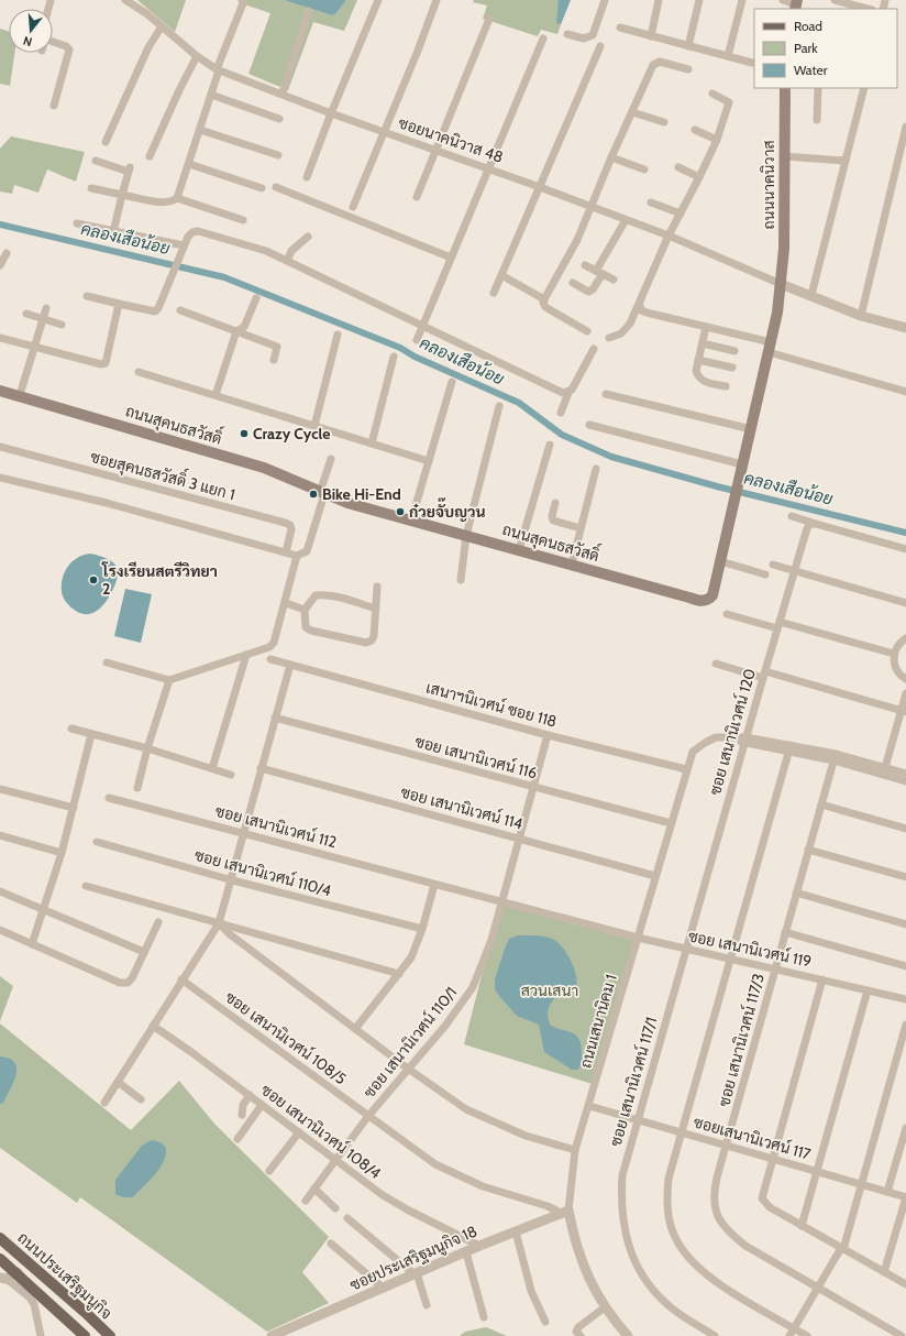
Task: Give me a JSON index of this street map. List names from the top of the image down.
{
  "streets": {
    "main road": ["ถนนนาคนิวาส", "ถนนสุคนธสวัสดิ์", "ถนนประเสริฐมนูกิจ"],
    "street": [
      "ซอยนาคนิวาส 48",
      "ซอยสุคนธสวัสดิ์ 3 แยก 1",
      "เสนาฯนิเวศน์ ซอย 118",
      "ซอย เสนานิเวศน์ 120",
      "ซอย เสนานิเวศน์ 116",
      "ซอย เสนานิเวศน์ 114",
      "ซอย เสนานิเวศน์ 112",
      "ซอย เสนานิเวศน์ 110/4",
      "ซอย เสนานิเวศน์ 119",
      "ถนนเสนานิคม 1",
      "ซอย เสนานิเวศน์ 108/5",
      "ซอย เสนานิเวศน์ 117/3",
      "ซอย เสนานิเวศน์ 110/1",
      "ซอย เสนานิเวศน์ 117/1",
      "ซอย เสนานิเวศน์ 108/4",
      "ซอยเสนานิเวศน์ 117",
      "ซอยประเสริฐมนูกิจ 18"
    ]
  },
  "crossings": [
    ["ซอยนาคนิวาส 48", "ถนนนาคนิวาส"],
    ["ซอยนาคนิวาส 48", "ถนนสุคนธสวัสดิ์"],
    ["ถนนนาคนิวาส", "ถนนสุคนธสวัสดิ์"],
    ["เสนาฯนิเวศน์ ซอย 118", "ถนนเสนานิคม 1"],
    ["เสนาฯนิเวศน์ ซอย 118", "ซอย เสนานิเวศน์ 110/1"],
    ["ซอย เสนานิเวศน์ 120", "ซอย เสนานิเวศน์ 119"],
    ["ซอย เสนานิเวศน์ 120", "ถนนเสนานิคม 1"],
    ["ซอย เสนานิเวศน์ 120", "ซอย เสนานิเวศน์ 117/1"],
    ["ซอย เสนานิเวศน์ 116", "ถนนเสนานิคม 1"],
    ["ซอย เสนานิเวศน์ 116", "ซอย เสนานิเวศน์ 110/1"],
    ["ซอย เสนานิเวศน์ 114", "ถนนเสนานิคม 1"],
    ["ซอย เสนานิเวศน์ 114", "ซอย เสนานิเวศน์ 110/1"],
    ["ซอย เสนานิเวศน์ 112", "ซอย เสนานิเวศน์ 119"],
    ["ซอย เสนานิเวศน์ 112", "ซอย เสนานิเวศน์ 110/1"],
    ["ซอย เสนานิเวศน์ 119", "ถนนเสนานิคม 1"],
    ["ซอย เสนานิเวศน์ 119", "ซอย เสนานิเวศน์ 117/3"],
    ["ซอย เสนานิเวศน์ 119", "ซอย เสนานิเวศน์ 117/1"],
    ["ถนนเสนานิคม 1", "ซอย เสนานิเวศน์ 108/5"],
    ["ถนนเสนานิคม 1", "ซอย เสนานิเวศน์ 117/3"],
    ["ถนนเสนานิคม 1", "ซอยเสนานิเวศน์ 117"],
    ["ถนนเสนานิคม 1", "ซอยประเสริฐมนูกิจ 18"],
    ["ซอย เสนานิเวศน์ 108/5", "ซอย เสนานิเวศน์ 110/1"],
    ["ซอย เสนานิเวศน์ 108/5", "ซอยประเสริฐมนูกิจ 18"],
    ["ซอย เสนานิเวศน์ 117/3", "ซอยเสนานิเวศน์ 117"],
    ["ซอย เสนานิเวศน์ 110/1", "ซอย เสนานิเวศน์ 108/4"],
    ["ซอย เสนานิเวศน์ 117/1", "ซอยเสนานิเวศน์ 117"],
    ["ซอย เสนานิเวศน์ 108/4", "ซอยประเสริฐมนูกิจ 18"]
  ],
  "water": ["คลองเสือน้อย"],
  "parks": ["สวนเสนา"],
  "places": [
    "Crazy Cycle",
    "Bike Hi-End",
    "ก๋วยจั๊บญวน",
    "โรงเรียนสตรีวิทยา 2"
  ],
  "legend": ["Road", "Park", "Water"],
  "north": "bottom"
}
